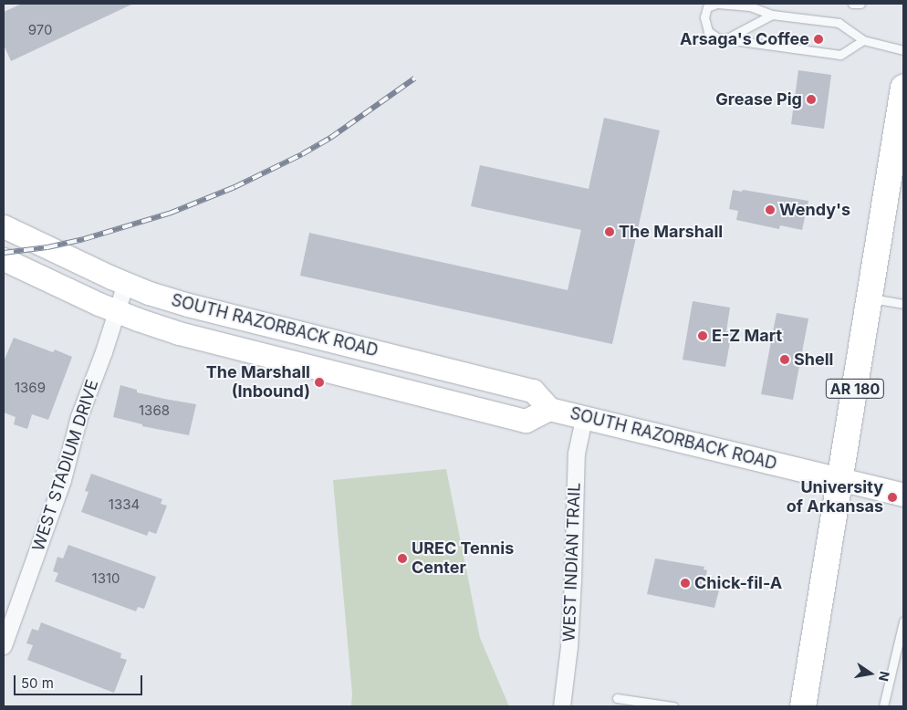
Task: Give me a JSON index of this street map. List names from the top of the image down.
{
  "streets": {
    "main road": ["SOUTH RAZORBACK ROAD", "AR 180"],
    "street": ["WEST STADIUM DRIVE", "WEST INDIAN TRAIL"]
  },
  "crossings": [
    ["SOUTH RAZORBACK ROAD", "AR 180"],
    ["SOUTH RAZORBACK ROAD", "WEST STADIUM DRIVE"],
    ["SOUTH RAZORBACK ROAD", "WEST INDIAN TRAIL"]
  ],
  "places": [
    "Arsaga's Coffee",
    "Grease Pig",
    "Wendy's",
    "The Marshall",
    "E-Z Mart",
    "Shell",
    "The Marshall (Inbound)",
    "University of Arkansas",
    "UREC Tennis Center",
    "Chick-fil-A"
  ],
  "house_numbers": [
    "970",
    "1369",
    "1368",
    "1334",
    "1310"
  ],
  "scale_bar": "50 m",
  "north": "right"
}
